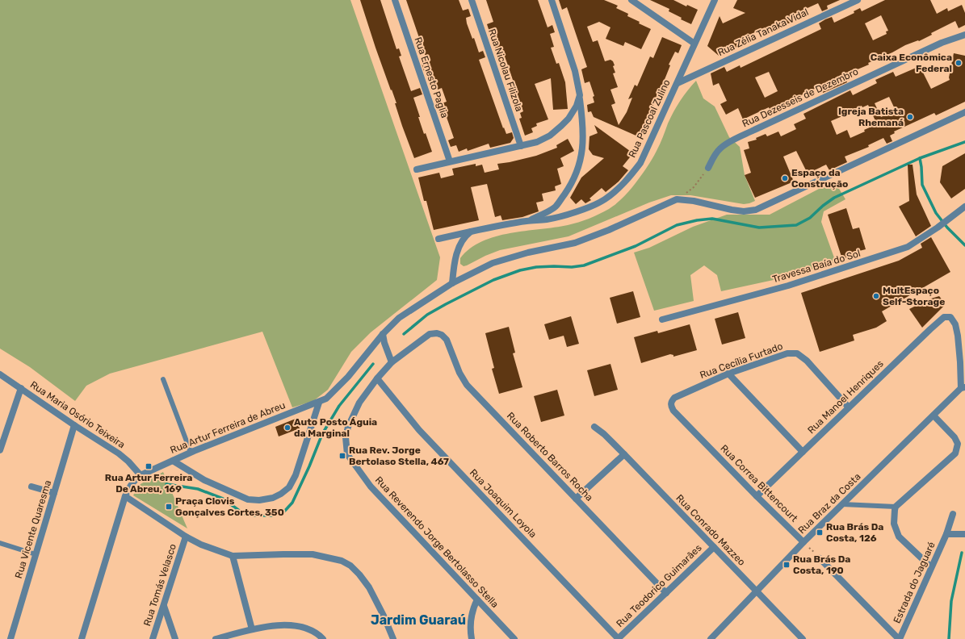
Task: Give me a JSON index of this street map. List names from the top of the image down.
{
  "streets": {
    "street": [
      "Rua Zélia Tanaka Vidal",
      "Rua Nicolau Filizola",
      "Rua Ernesto Paglia",
      "Rua Dezesseis de Dezembro",
      "Rua Pascoal Zulino",
      "Travessa Baía do Sol",
      "Rua Cecília Furtado",
      "Rua Manoel Henriques",
      "Rua Maria Osório Teixeira",
      "Rua Artur Ferreira de Abreu",
      "Rua Roberto Barros Rocha",
      "Rua Correa Bittencourt",
      "Rua Joaquim Loyola",
      "Rua Braz da Costa",
      "Rua Vicente Quaresma",
      "Rua Conrado Mazzeo",
      "Rua Reverendo Jorge Bertolasso Stella",
      "Estrada do Jaguaré",
      "Rua Tomás Velasco",
      "Rua Teodorico Guimarães"
    ]
  },
  "crossings": [
    ["Rua Zélia Tanaka Vidal", "Rua Pascoal Zulino"],
    ["Rua Cecília Furtado", "Rua Manoel Henriques"],
    ["Rua Cecília Furtado", "Rua Correa Bittencourt"],
    ["Rua Manoel Henriques", "Rua Correa Bittencourt"],
    ["Rua Manoel Henriques", "Rua Braz da Costa"],
    ["Rua Maria Osório Teixeira", "Rua Artur Ferreira de Abreu"],
    ["Rua Maria Osório Teixeira", "Rua Vicente Quaresma"],
    ["Rua Roberto Barros Rocha", "Rua Reverendo Jorge Bertolasso Stella"],
    ["Rua Roberto Barros Rocha", "Rua Teodorico Guimarães"],
    ["Rua Correa Bittencourt", "Rua Braz da Costa"],
    ["Rua Joaquim Loyola", "Rua Reverendo Jorge Bertolasso Stella"],
    ["Rua Joaquim Loyola", "Rua Teodorico Guimarães"],
    ["Rua Braz da Costa", "Rua Conrado Mazzeo"],
    ["Rua Conrado Mazzeo", "Rua Teodorico Guimarães"]
  ],
  "districts": ["Jardim Guaraú"],
  "places": {
    "other": [
      "Caixa Econômica Federal",
      "Igreja Batista Rhemaná",
      "Espaço da Construção",
      "MultEspaço Self-Storage",
      "Auto Posto Águia da Marginal"
    ],
    "transit": [
      "Rua Rev. Jorge Bertolaso Stella, 467",
      "Rua Artur Ferreira De Abreu, 169",
      "Praça Clovis Gonçalves Cortes, 350",
      "Rua Brás Da Costa, 126",
      "Rua Brás Da Costa, 190"
    ]
  }
}
